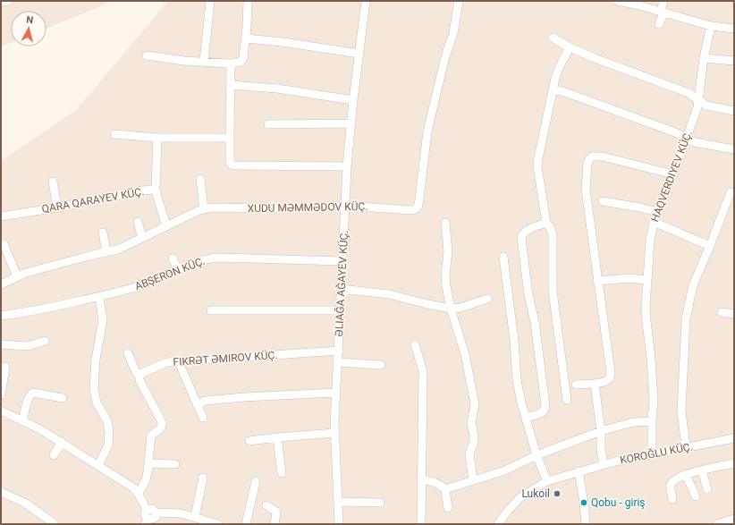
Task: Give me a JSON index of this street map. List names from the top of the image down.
{
  "streets": {
    "street": [
      "HAQVERDIYEV KÜÇ.",
      "QARA QARAYEV KÜÇ.",
      "XUDU MƏMMƏDOV KÜÇ.",
      "ABŞERON KÜÇ.",
      "ƏLIAĞA AĞAYEV KÜÇ.",
      "FIKRƏT ƏMIROV KÜÇ.",
      "KOROĞLU KÜÇ."
    ]
  },
  "crossings": [
    ["HAQVERDIYEV KÜÇ.", "KOROĞLU KÜÇ."],
    ["XUDU MƏMMƏDOV KÜÇ.", "ƏLIAĞA AĞAYEV KÜÇ."],
    ["ABŞERON KÜÇ.", "ƏLIAĞA AĞAYEV KÜÇ."],
    ["ƏLIAĞA AĞAYEV KÜÇ.", "FIKRƏT ƏMIROV KÜÇ."]
  ],
  "places": ["Lukoil", "Qobu - giriş"],
  "north": "top"
}
